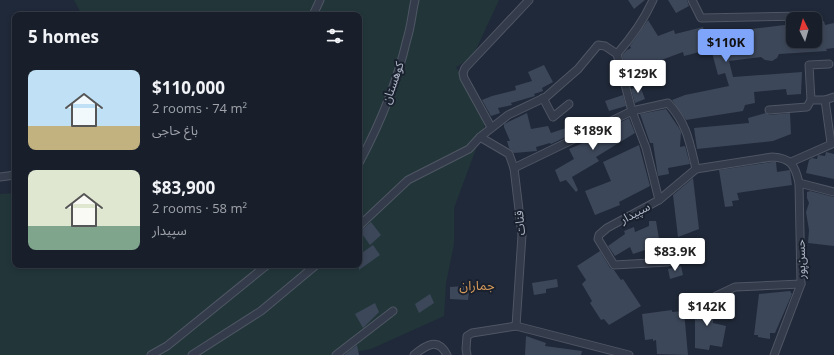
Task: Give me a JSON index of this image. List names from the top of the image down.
{
  "streets": {
    "street": [
      "کوهستان",
      "سپیدار",
      "قنات",
      "حسن‌پور"
    ]
  },
  "districts": ["جماران"],
  "north": "top",
  "page": {
    "heading": "5 homes",
    "price": [
      "$110K",
      "$129K",
      "$189K",
      "$83.9K",
      "$142K"
    ],
    "list": [
      {
        "name": "$110,000",
        "note": "2 rooms · 74 m² · باغ حاجی"
      },
      {
        "name": "$83,900",
        "note": "2 rooms · 58 m² · سپیدار"
      }
    ]
  }
}
